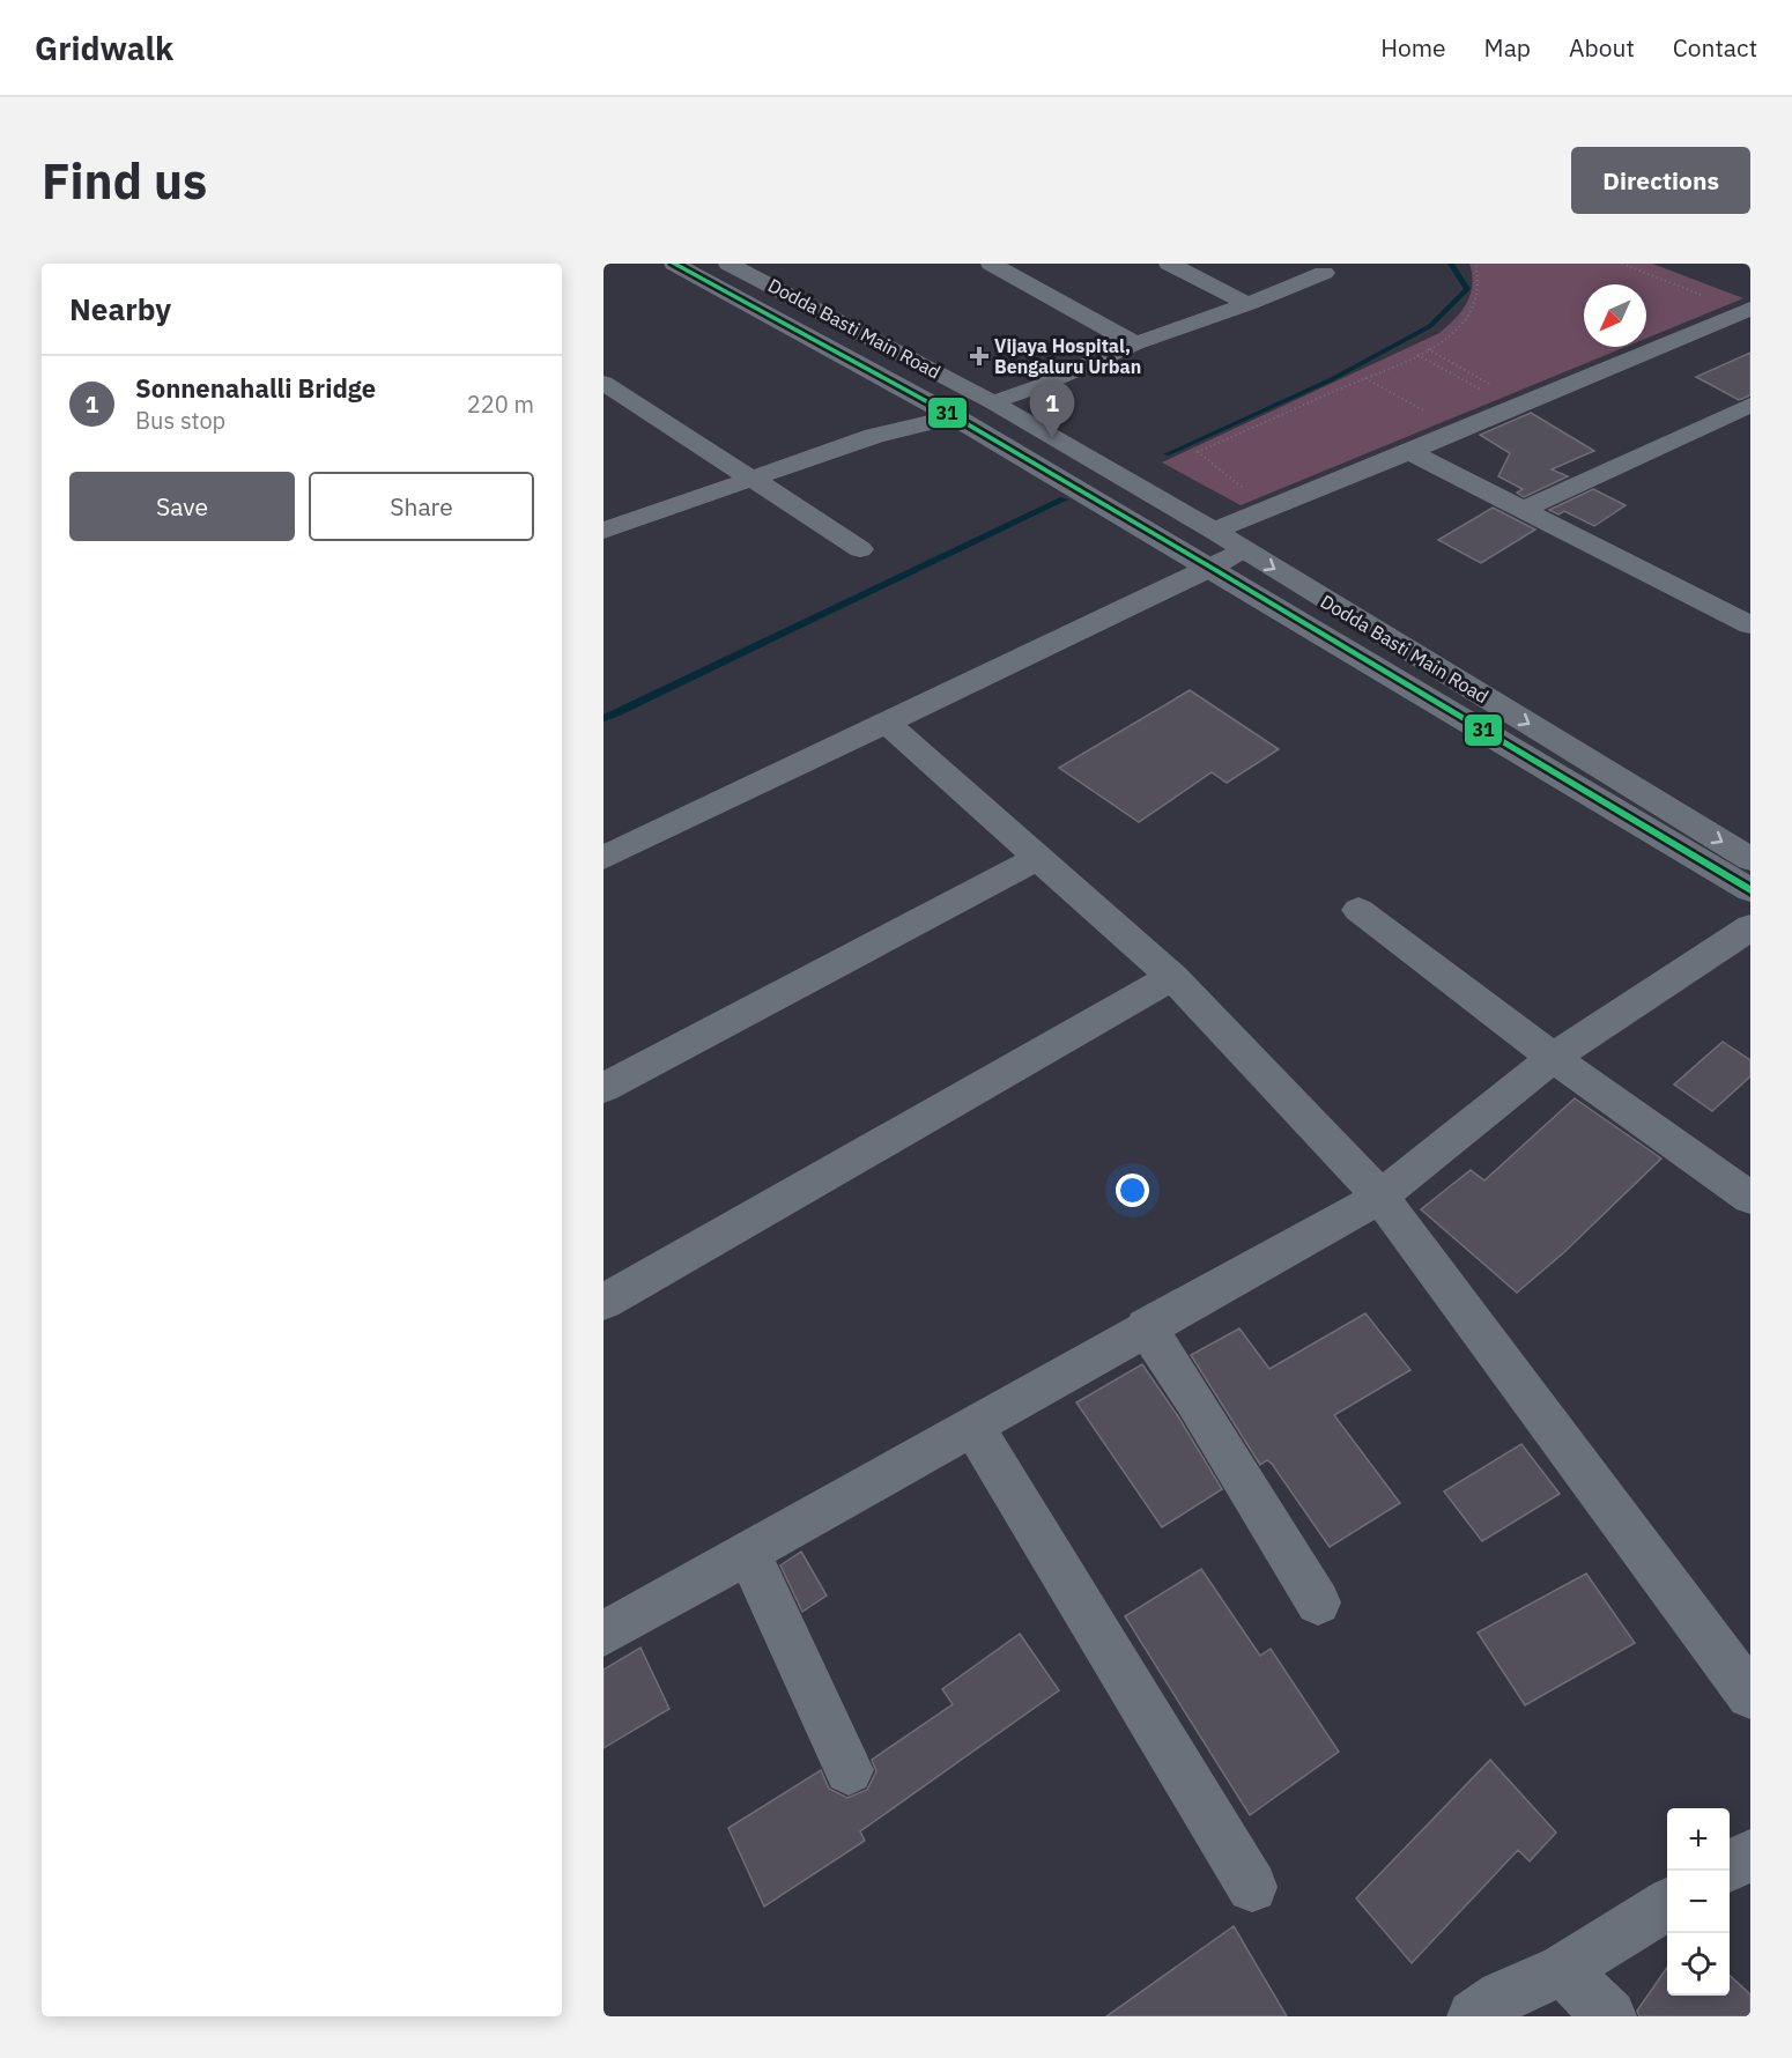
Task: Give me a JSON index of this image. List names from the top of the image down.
{
  "streets": {
    "street": ["Dodda Basti Main Road"]
  },
  "places": {
    "health": ["Vijaya Hospital, Bengaluru Urban"]
  },
  "lines": ["transit line 31"],
  "north": "bottom left",
  "page": {
    "header": "Gridwalk",
    "nav": [
      "Home",
      "Map",
      "About",
      "Contact"
    ],
    "buttons": [
      "Directions",
      ["Save", "Share"]
    ],
    "title": "Find us",
    "heading": "Nearby",
    "list": [
      {
        "mark": "1",
        "name": "Sonnenahalli Bridge",
        "note": "Bus stop",
        "value": "220 m"
      }
    ],
    "pins": "1",
    "map_buttons": ["+", "−"]
  }
}
